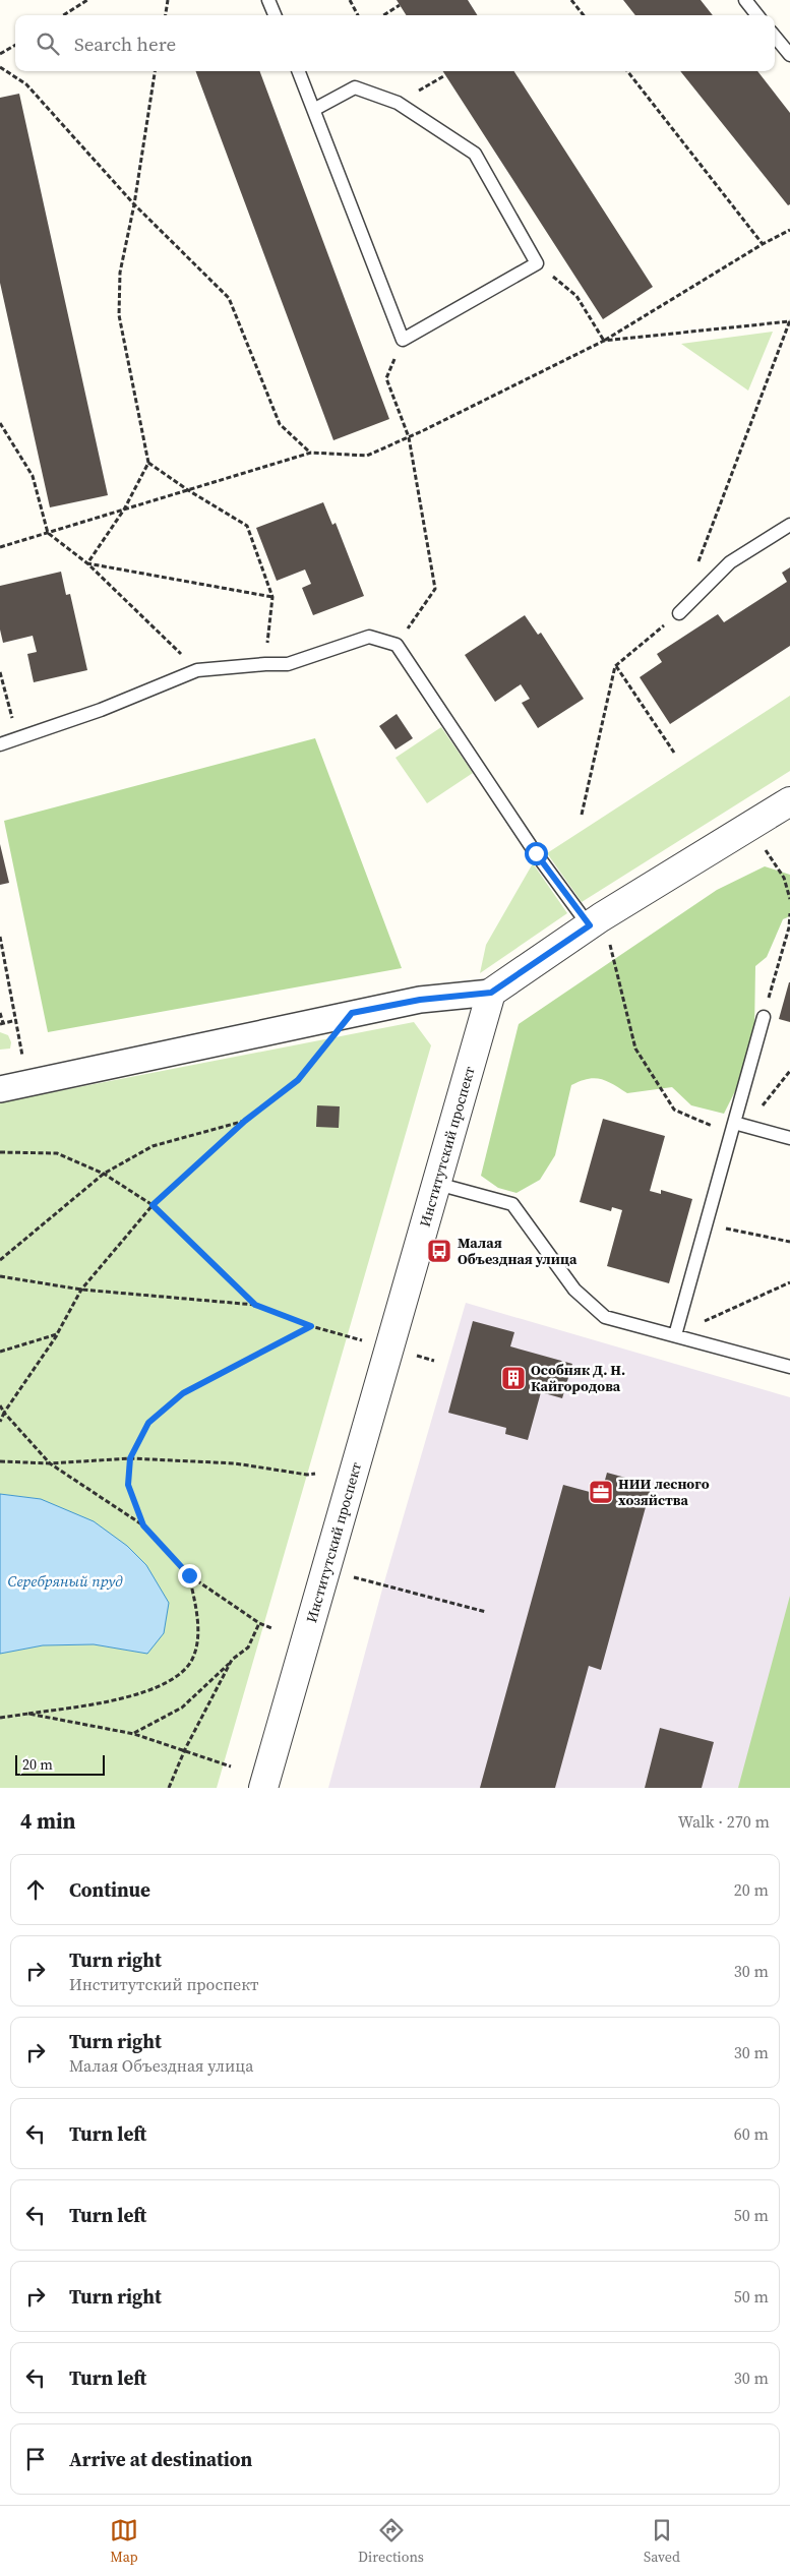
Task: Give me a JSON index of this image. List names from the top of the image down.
{
  "streets": {
    "street": ["Институтский проспект"]
  },
  "water": ["Серебряный пруд"],
  "places": {
    "bus stop": ["Малая Объездная улица"],
    "building": ["Особняк Д. Н. Кайгородова"],
    "office": ["НИИ лесного хозяйства"]
  },
  "scale_bar": "20 m",
  "page": {
    "search": "Search here",
    "scale": "20 m",
    "heading": ["4 min", "Walk · 270 m"],
    "list": [
      ["Continue", "20 m"],
      ["Turn right", "Институтский проспект", "30 m"],
      ["Turn right", "Малая Объездная улица", "30 m"],
      ["Turn left", "60 m"],
      ["Turn left", "50 m"],
      ["Turn right", "50 m"],
      ["Turn left", "30 m"],
      "Arrive at destination"
    ],
    "nav": ["Map", "Directions", "Saved"]
  }
}
